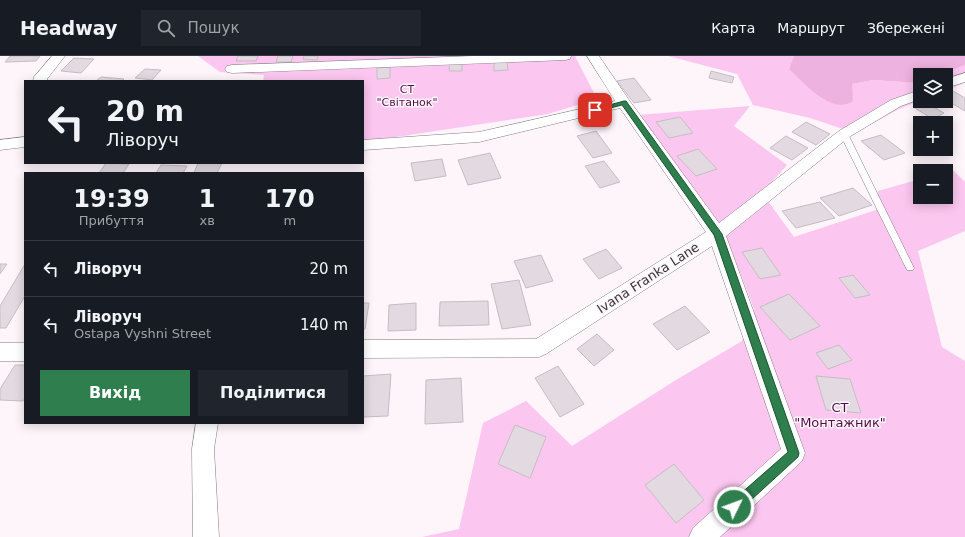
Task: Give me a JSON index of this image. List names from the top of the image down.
{
  "streets": {
    "street": ["Ivana Franka Lane"]
  },
  "parks": ["СТ \"Світанок\"", "СТ \"Монтажник\""],
  "page": {
    "header": "Headway",
    "search": "Пошук",
    "nav": ["Карта", "Маршрут", "Збережені"],
    "map_buttons": ["+", "−"],
    "turn": ["20 m", "Ліворуч"],
    "eta": [
      "19:39",
      "Прибуття",
      "1",
      "хв",
      "170",
      "m"
    ],
    "list": [
      {
        "name": "Ліворуч",
        "value": "20 m"
      },
      {
        "name": "Ліворуч",
        "note": "Ostapa Vyshni Street",
        "value": "140 m"
      }
    ],
    "buttons": ["Вихід", "Поділитися"]
  }
}
